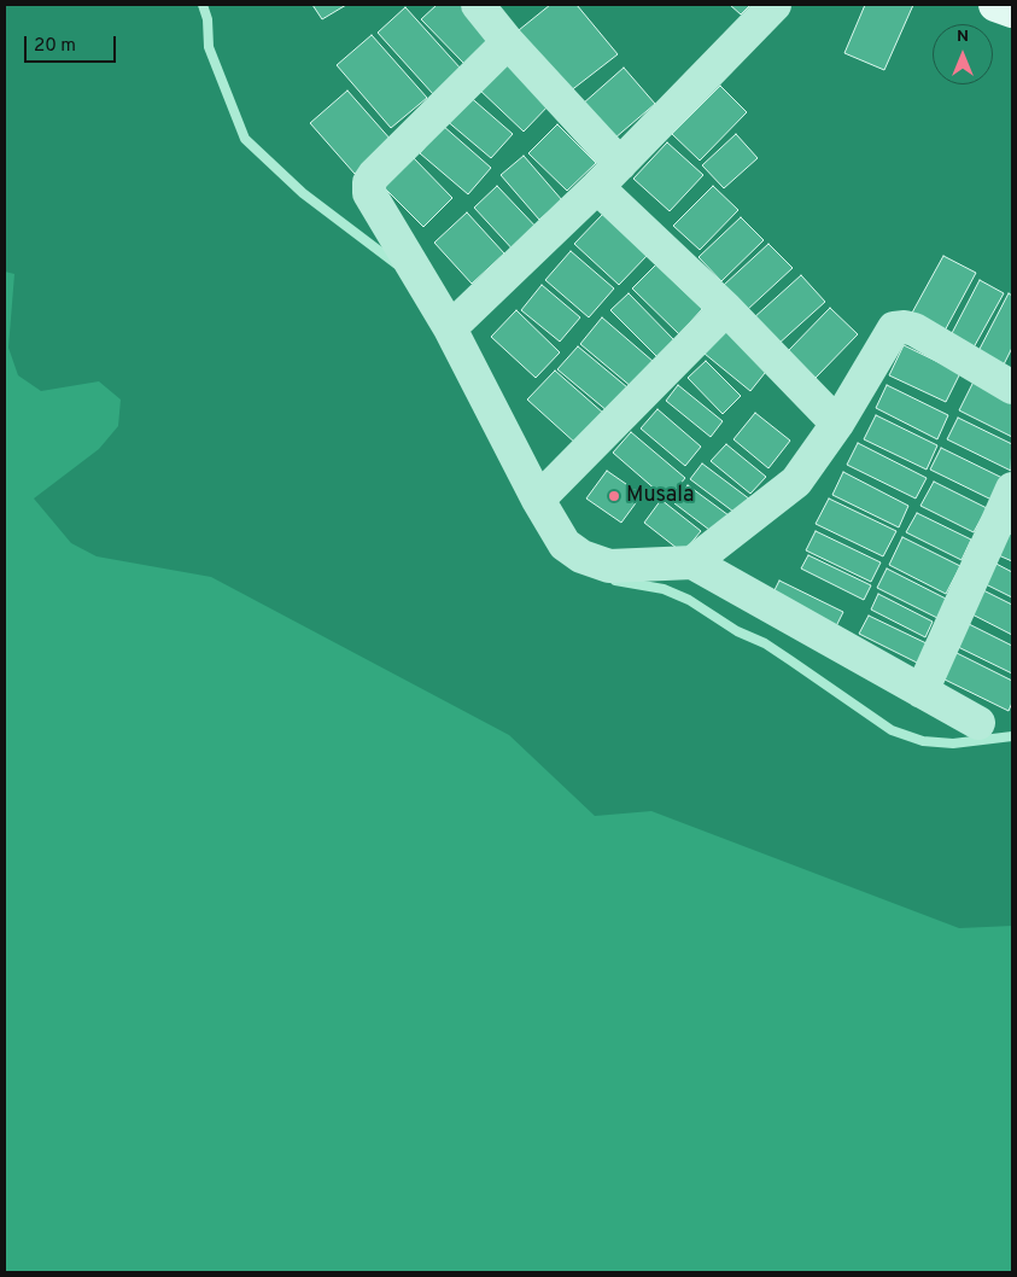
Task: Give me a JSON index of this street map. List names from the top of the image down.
{
  "places": ["Musala"],
  "scale_bar": "20 m",
  "north": "top"
}
